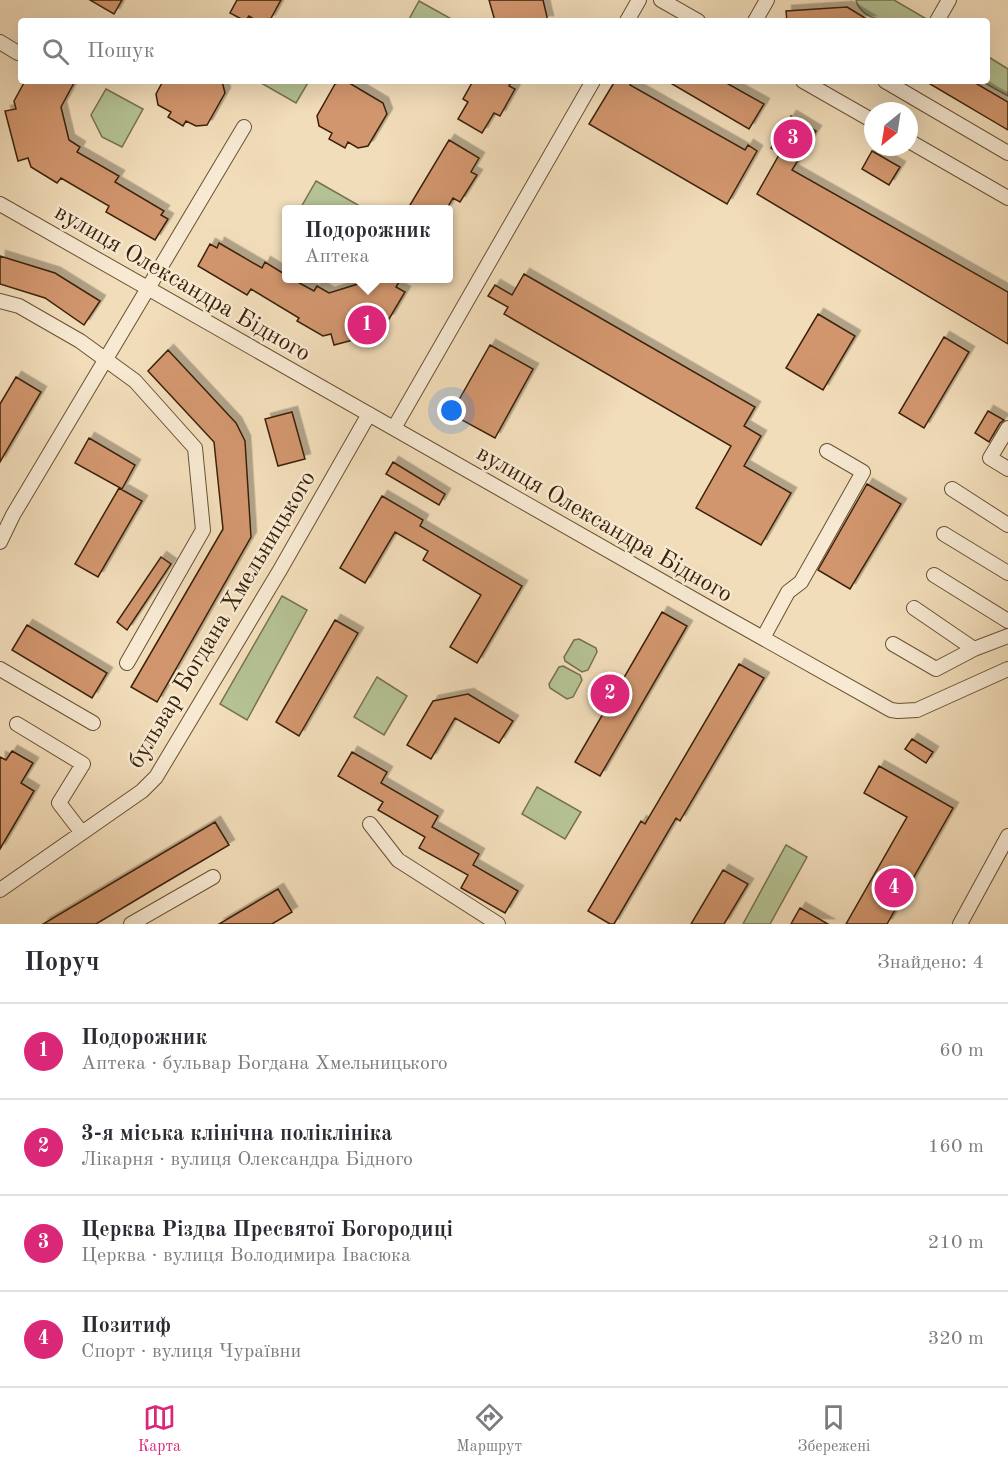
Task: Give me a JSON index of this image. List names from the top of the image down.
{
  "streets": {
    "street": ["вулиця Олександра Бідного", "бульвар Богдана Хмельницького"]
  },
  "crossings": [
    ["вулиця Олександра Бідного", "бульвар Богдана Хмельницького"]
  ],
  "north": "bottom left",
  "page": {
    "search": "Пошук",
    "pins": [
      "3",
      "1",
      "2",
      "4"
    ],
    "popup": ["Подорожник", "Аптека"],
    "heading": ["Поруч", "Знайдено: 4"],
    "list": [
      {
        "mark": "1",
        "name": "Подорожник",
        "note": "Аптека · бульвар Богдана Хмельницького",
        "value": "60 m"
      },
      {
        "mark": "2",
        "name": "3-я міська клінічна поліклініка",
        "note": "Лікарня · вулиця Олександра Бідного",
        "value": "160 m"
      },
      {
        "mark": "3",
        "name": "Церква Різдва Пресвятої Богородиці",
        "note": "Церква · вулиця Володимира Івасюка",
        "value": "210 m"
      },
      {
        "mark": "4",
        "name": "Позитиф",
        "note": "Спорт · вулиця Чураївни",
        "value": "320 m"
      }
    ],
    "nav": ["Карта", "Маршрут", "Збережені"]
  }
}
